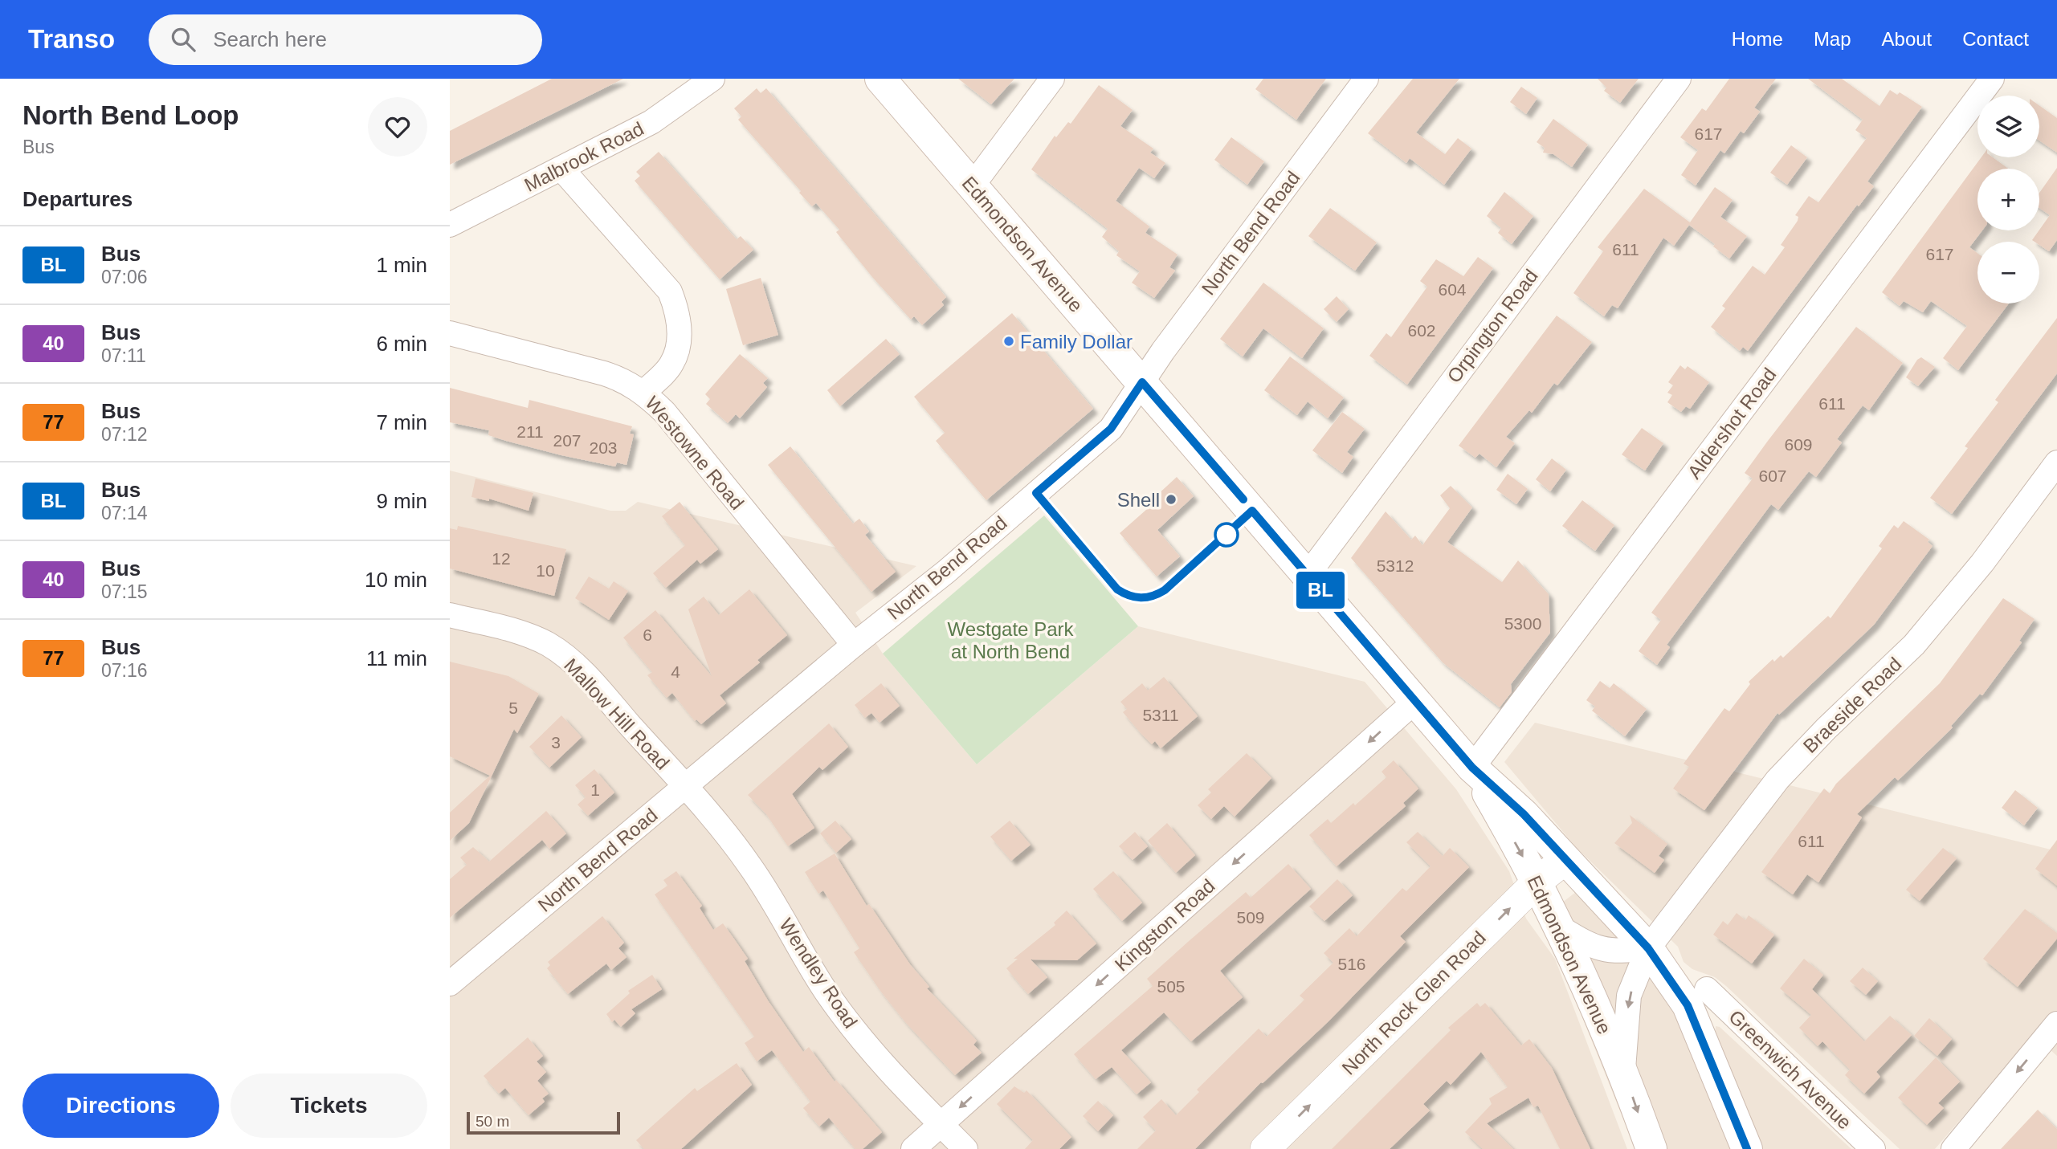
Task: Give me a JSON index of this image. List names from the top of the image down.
{
  "streets": {
    "main road": ["Edmondson Avenue"],
    "street": [
      "Malbrook Road",
      "North Bend Road",
      "Orpington Road",
      "Aldershot Road",
      "Westowne Road",
      "Braeside Road",
      "Mallow Hill Road",
      "Kingston Road",
      "Wendley Road",
      "North Rock Glen Road",
      "Greenwich Avenue"
    ]
  },
  "crossings": [
    ["North Bend Road", "Edmondson Avenue"],
    ["North Bend Road", "Westowne Road"],
    ["North Bend Road", "Mallow Hill Road"],
    ["North Bend Road", "Wendley Road"],
    ["Edmondson Avenue", "Orpington Road"],
    ["Edmondson Avenue", "Aldershot Road"],
    ["Edmondson Avenue", "Braeside Road"],
    ["Edmondson Avenue", "Kingston Road"],
    ["Edmondson Avenue", "North Rock Glen Road"],
    ["Mallow Hill Road", "Wendley Road"],
    ["Kingston Road", "Wendley Road"]
  ],
  "one_way": ["Kingston Road", "North Rock Glen Road"],
  "parks": ["Westgate Park at North Bend"],
  "places": ["Family Dollar", "Shell"],
  "lines": ["bus line BL"],
  "house_numbers": [
    "617",
    "611",
    "617",
    "604",
    "602",
    "611",
    "211",
    "207",
    "609",
    "203",
    "607",
    "12",
    "5312",
    "10",
    "5300",
    "6",
    "4",
    "5",
    "5311",
    "3",
    "1",
    "611",
    "509",
    "516",
    "505"
  ],
  "scale_bar": "50 m",
  "page": {
    "header": "Transo",
    "search": "Search here",
    "nav": [
      "Home",
      "Map",
      "About",
      "Contact"
    ],
    "heading": [
      ["North Bend Loop", "Bus"],
      "Departures"
    ],
    "on_map": "BL",
    "map_buttons": ["+", "−"],
    "list": [
      {
        "mark": "BL",
        "name": "Bus",
        "note": "07:06",
        "value": "1 min"
      },
      {
        "mark": "40",
        "name": "Bus",
        "note": "07:11",
        "value": "6 min"
      },
      {
        "mark": "77",
        "name": "Bus",
        "note": "07:12",
        "value": "7 min"
      },
      {
        "mark": "BL",
        "name": "Bus",
        "note": "07:14",
        "value": "9 min"
      },
      {
        "mark": "40",
        "name": "Bus",
        "note": "07:15",
        "value": "10 min"
      },
      {
        "mark": "77",
        "name": "Bus",
        "note": "07:16",
        "value": "11 min"
      }
    ],
    "buttons": ["Directions", "Tickets"],
    "scale": "50 m"
  }
}
